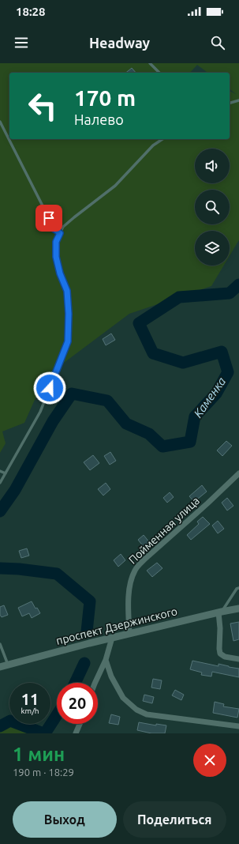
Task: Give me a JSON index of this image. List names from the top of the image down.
{
  "streets": {
    "street": ["Пойменная улица", "проспект Дзержинского"]
  },
  "crossings": [
    ["Пойменная улица", "проспект Дзержинского"]
  ],
  "water": ["Каменка"],
  "page": {
    "status": "18:28",
    "header": "Headway",
    "turn": ["170 m", "Налево"],
    "speed": "11 km/h",
    "limit": "20",
    "heading": ["1 мин", "190 m · 18:29"],
    "buttons": ["Выход", "Поделиться"]
  }
}
